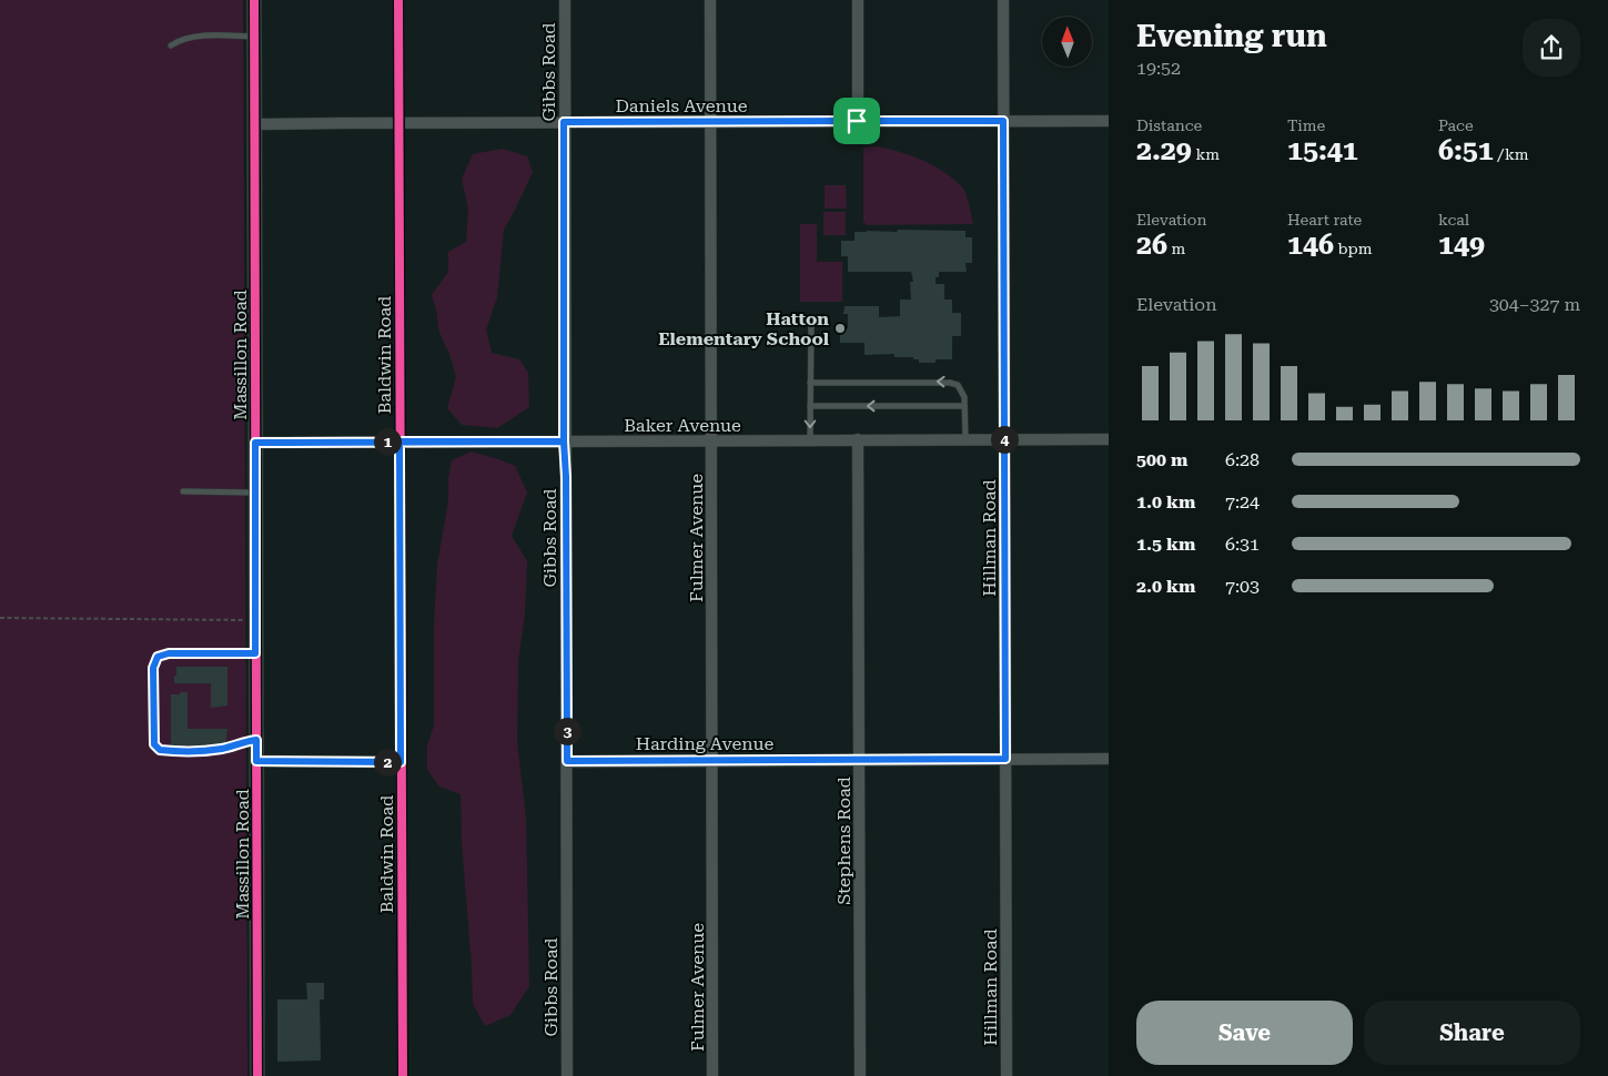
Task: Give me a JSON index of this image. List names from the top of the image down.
{
  "streets": {
    "street": [
      "Gibbs Road",
      "Daniels Avenue",
      "Massillon Road",
      "Baldwin Road",
      "Baker Avenue",
      "Fulmer Avenue",
      "Hillman Road",
      "Harding Avenue",
      "Stephens Road"
    ]
  },
  "crossings": [
    ["Gibbs Road", "Daniels Avenue"],
    ["Gibbs Road", "Baker Avenue"],
    ["Gibbs Road", "Harding Avenue"],
    ["Daniels Avenue", "Massillon Road"],
    ["Daniels Avenue", "Baldwin Road"],
    ["Daniels Avenue", "Fulmer Avenue"],
    ["Daniels Avenue", "Hillman Road"],
    ["Massillon Road", "Baker Avenue"],
    ["Baldwin Road", "Baker Avenue"],
    ["Baker Avenue", "Fulmer Avenue"],
    ["Baker Avenue", "Hillman Road"],
    ["Baker Avenue", "Stephens Road"],
    ["Fulmer Avenue", "Harding Avenue"],
    ["Hillman Road", "Harding Avenue"],
    ["Harding Avenue", "Stephens Road"]
  ],
  "places": ["Hatton Elementary School"],
  "north": "top",
  "page": {
    "heading": ["Evening run", "19:52"],
    "stats": [
      ["Distance", "2.29 km"],
      ["Time", "15:41"],
      ["Pace", "6:51 /km"],
      ["Elevation", "26 m"],
      ["Heart rate", "146 bpm"],
      ["kcal", "149"]
    ],
    "chart": ["Elevation", "304–327 m"],
    "pins": [
      "4",
      "1",
      "3",
      "2"
    ],
    "list": [
      {
        "name": "500 m",
        "note": "6:28"
      },
      {
        "name": "1.0 km",
        "note": "7:24"
      },
      {
        "name": "1.5 km",
        "note": "6:31"
      },
      {
        "name": "2.0 km",
        "note": "7:03"
      }
    ],
    "buttons": ["Save", "Share"]
  }
}
